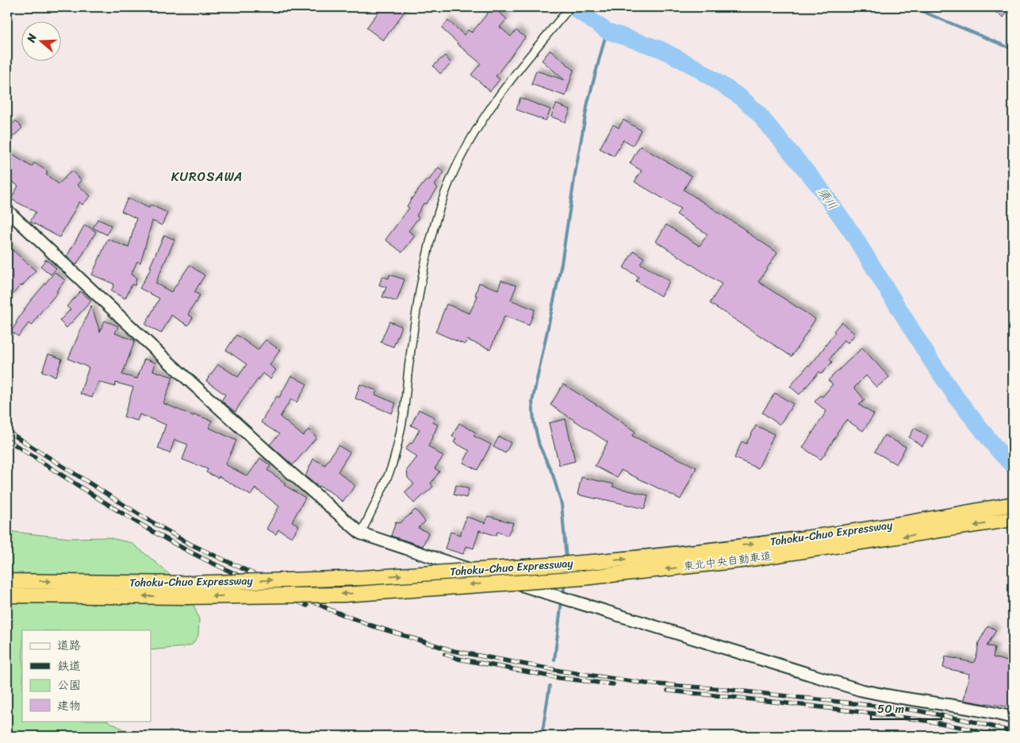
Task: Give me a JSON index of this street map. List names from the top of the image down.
{
  "streets": {
    "highway": ["Tohoku-Chuo Expressway", "東北中央自動車道"]
  },
  "crossings": [
    ["Tohoku-Chuo Expressway", "東北中央自動車道"]
  ],
  "one_way": ["東北中央自動車道"],
  "districts": ["KUROSAWA"],
  "water": ["須川"],
  "legend": [
    "道路",
    "鉄道",
    "公園",
    "建物"
  ],
  "scale_bar": "50 m",
  "north": "left"
}
